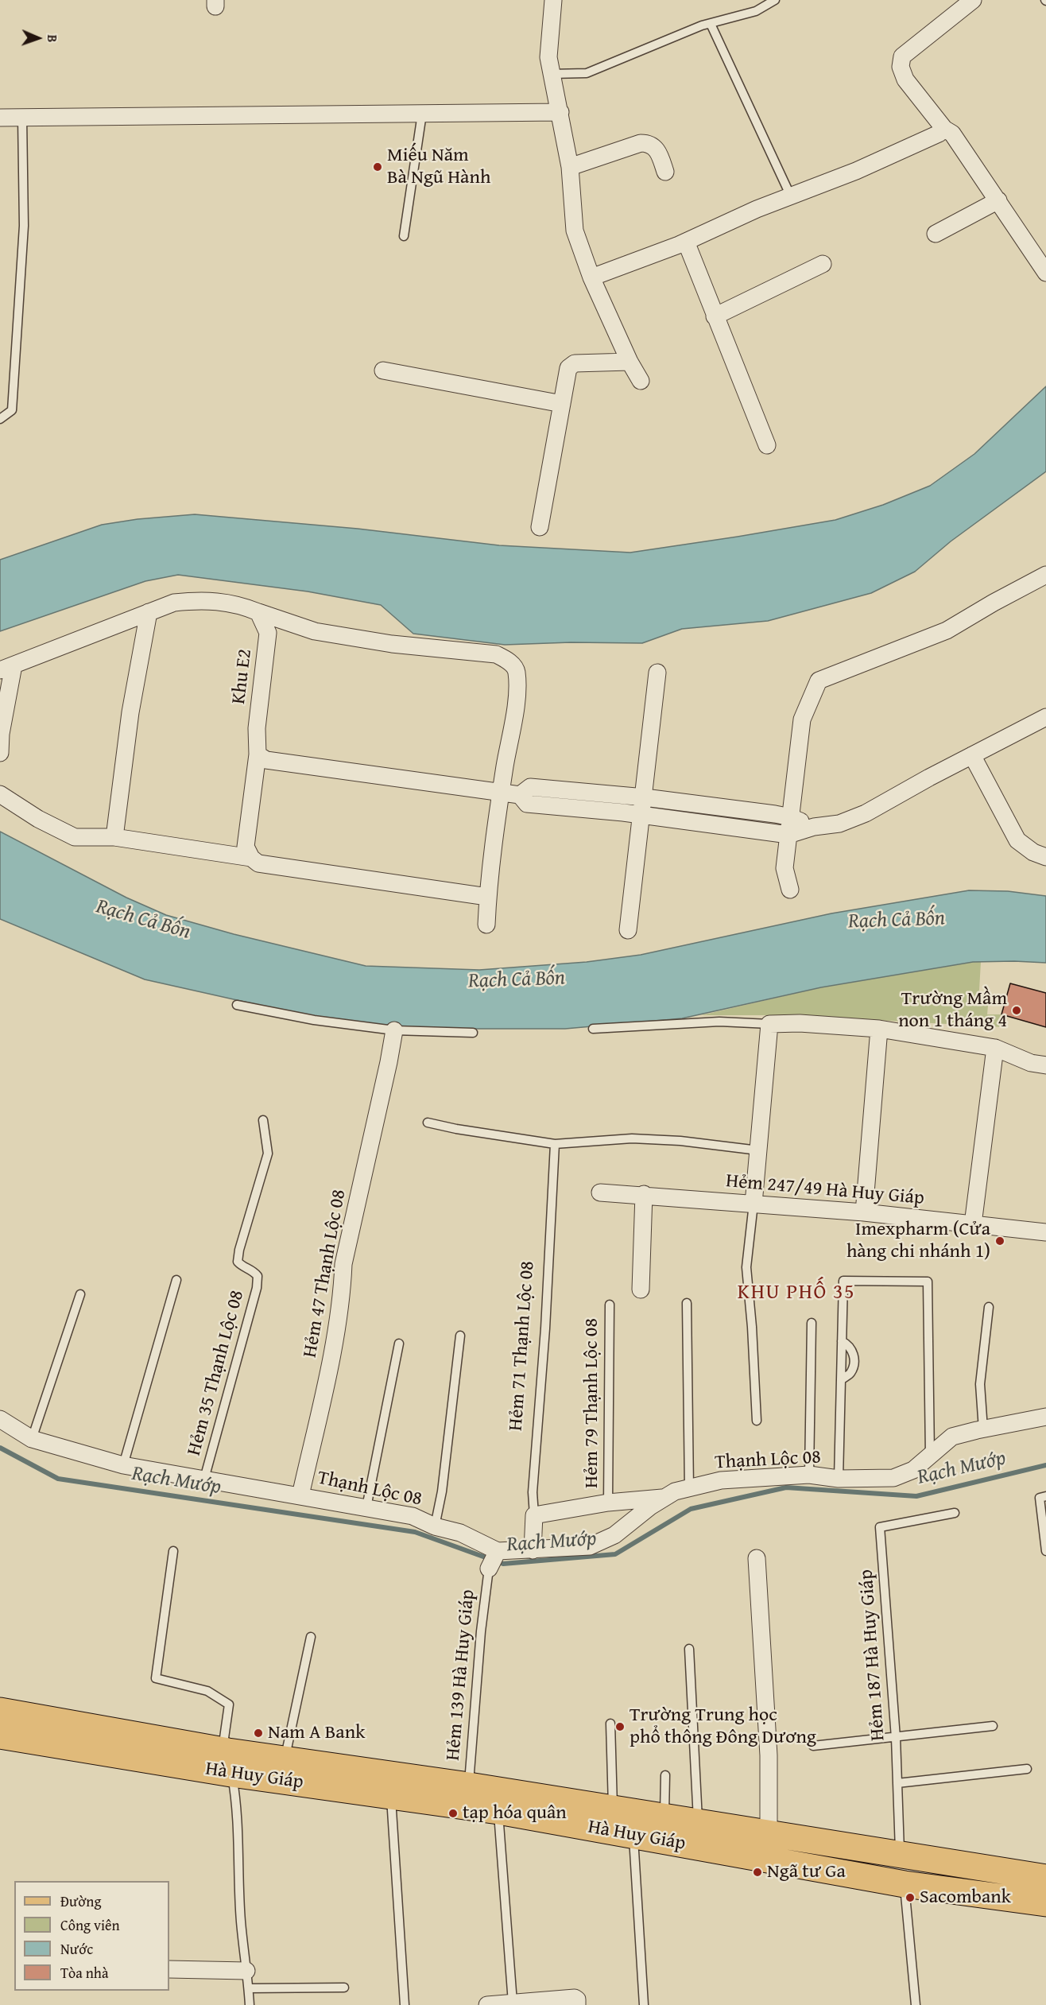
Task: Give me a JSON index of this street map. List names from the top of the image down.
{
  "streets": {
    "main road": ["Hà Huy Giáp"],
    "street": [
      "Khu E2",
      "Hẻm 247/49 Hà Huy Giáp",
      "Hẻm 47 Thạnh Lộc 08",
      "Hẻm 71 Thạnh Lộc 08",
      "Thạnh Lộc 08"
    ],
    "lane": [
      "Hẻm 35 Thạnh Lộc 08",
      "Hẻm 79 Thạnh Lộc 08",
      "Hẻm 187 Hà Huy Giáp",
      "Hẻm 139 Hà Huy Giáp"
    ]
  },
  "crossings": [
    ["Hẻm 47 Thạnh Lộc 08", "Thạnh Lộc 08"],
    ["Hẻm 71 Thạnh Lộc 08", "Thạnh Lộc 08"],
    ["Hẻm 35 Thạnh Lộc 08", "Thạnh Lộc 08"],
    ["Thạnh Lộc 08", "Hẻm 139 Hà Huy Giáp"],
    ["Hẻm 187 Hà Huy Giáp", "Hà Huy Giáp"],
    ["Hẻm 139 Hà Huy Giáp", "Hà Huy Giáp"]
  ],
  "districts": ["KHU PHỐ 35"],
  "water": ["Rạch Cả Bốn", "Rạch Mướp"],
  "places": [
    "Miếu Năm Bà Ngũ Hành",
    "Trường Mầm non 1 tháng 4",
    "Imexpharm (Cửa hàng chi nhánh 1)",
    "Trường Trung học phổ thông Đông Dương",
    "Nam A Bank",
    "tạp hóa quân",
    "Ngã tư Ga",
    "Sacombank"
  ],
  "legend": [
    "Đường",
    "Công viên",
    "Nước",
    "Tòa nhà"
  ],
  "north": "right"
}
